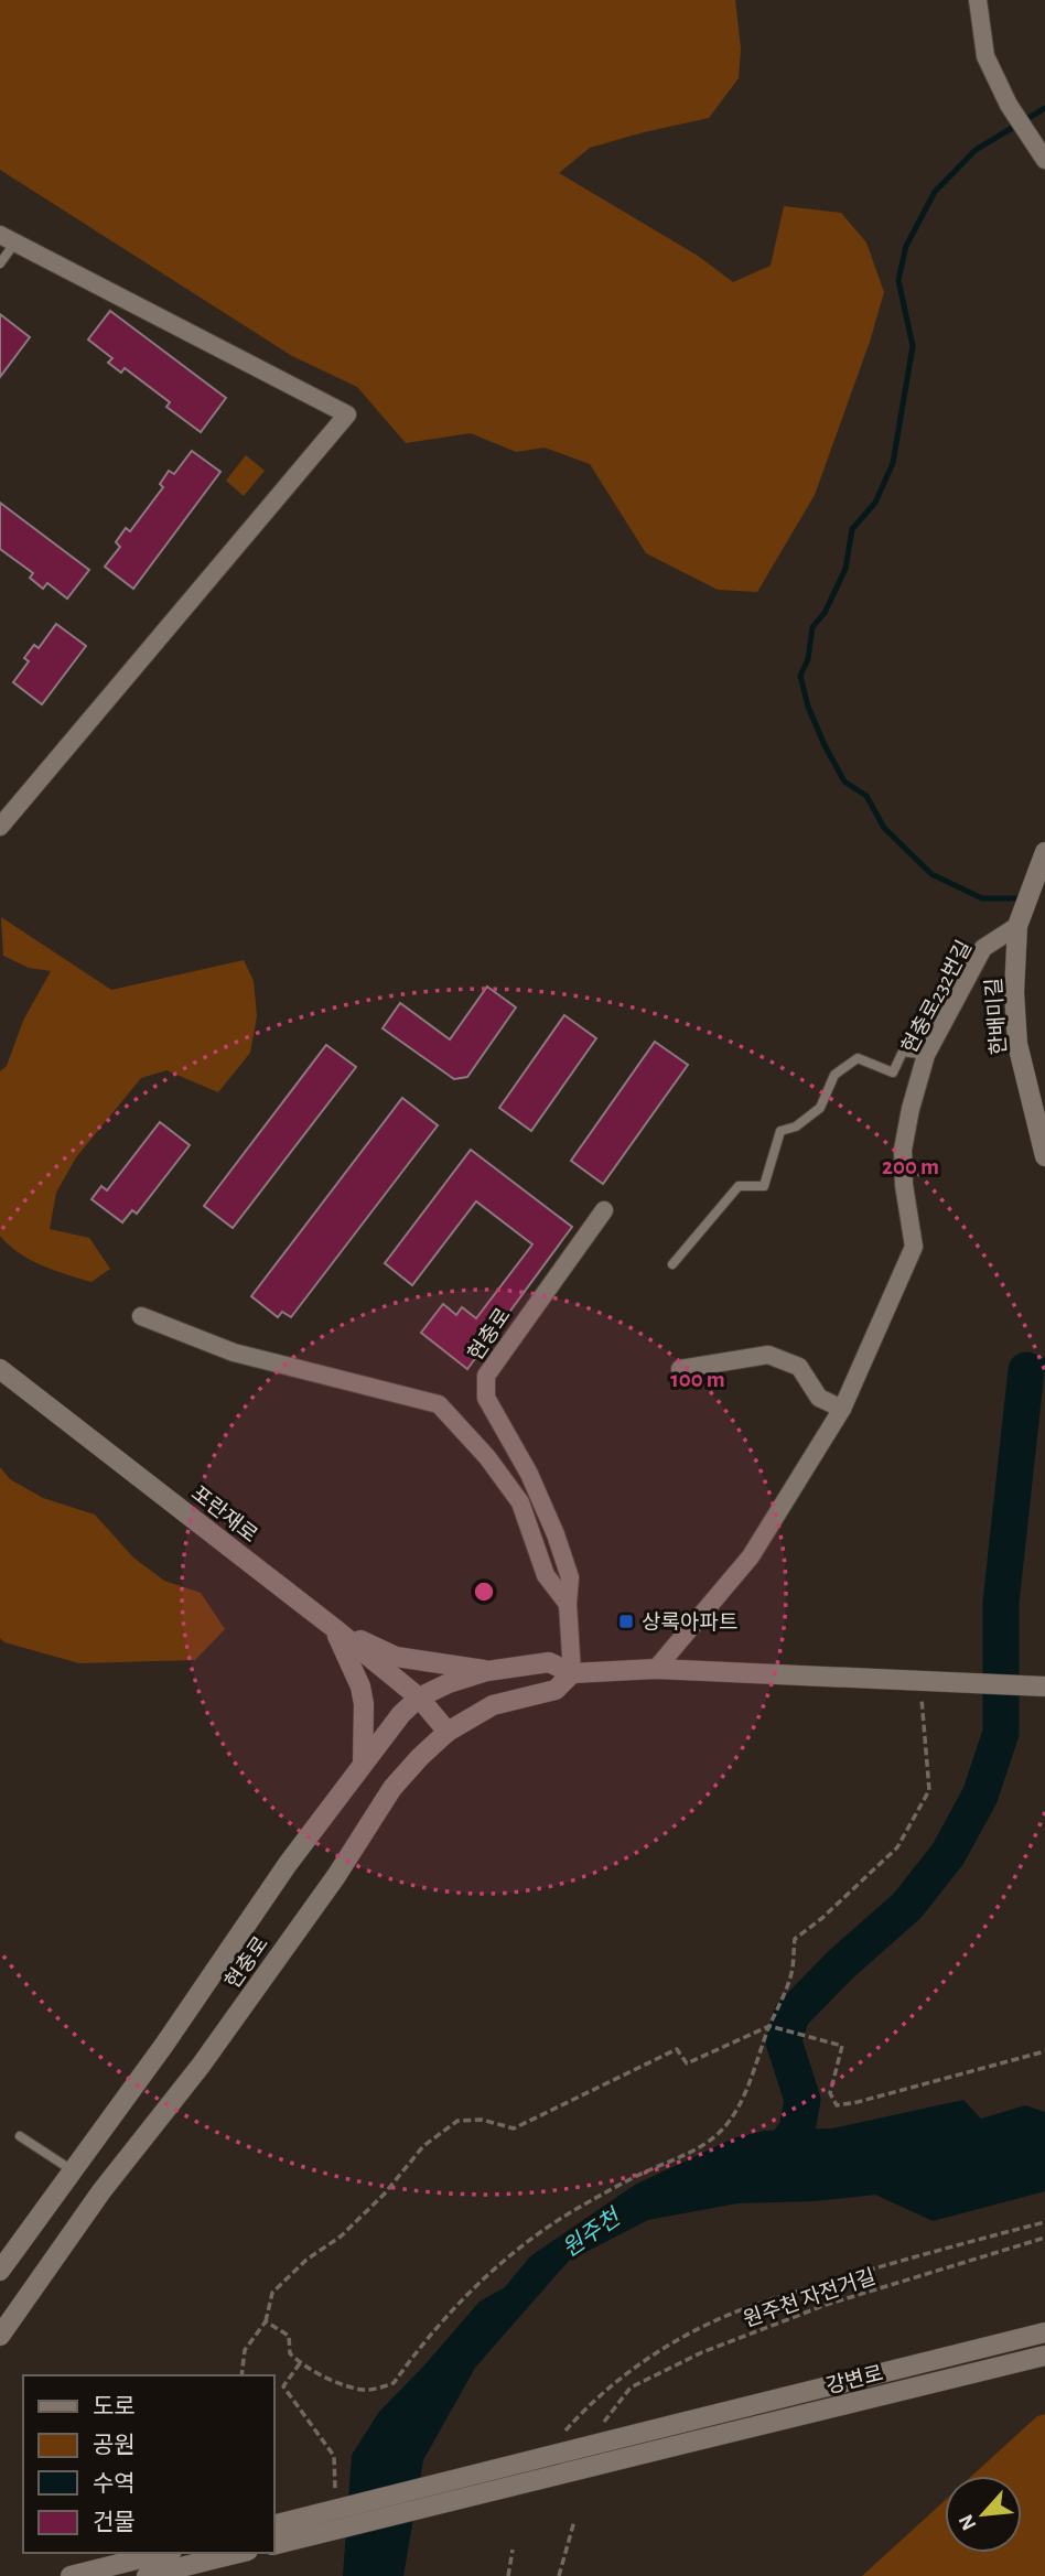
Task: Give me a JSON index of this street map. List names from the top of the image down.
{
  "streets": {
    "street": [
      "현충로232번길",
      "한배미길",
      "현충로",
      "포란재로",
      "강변로"
    ],
    "path": ["원주천 자전거길"]
  },
  "crossings": [
    ["현충로232번길", "한배미길"],
    ["현충로232번길", "현충로"],
    ["현충로", "포란재로"]
  ],
  "water": ["원주천"],
  "places": {
    "transit": ["상록아파트"]
  },
  "legend": [
    "도로",
    "공원",
    "수역",
    "건물"
  ],
  "north": "bottom left",
  "rings": ["200 m", "100 m"]
}
